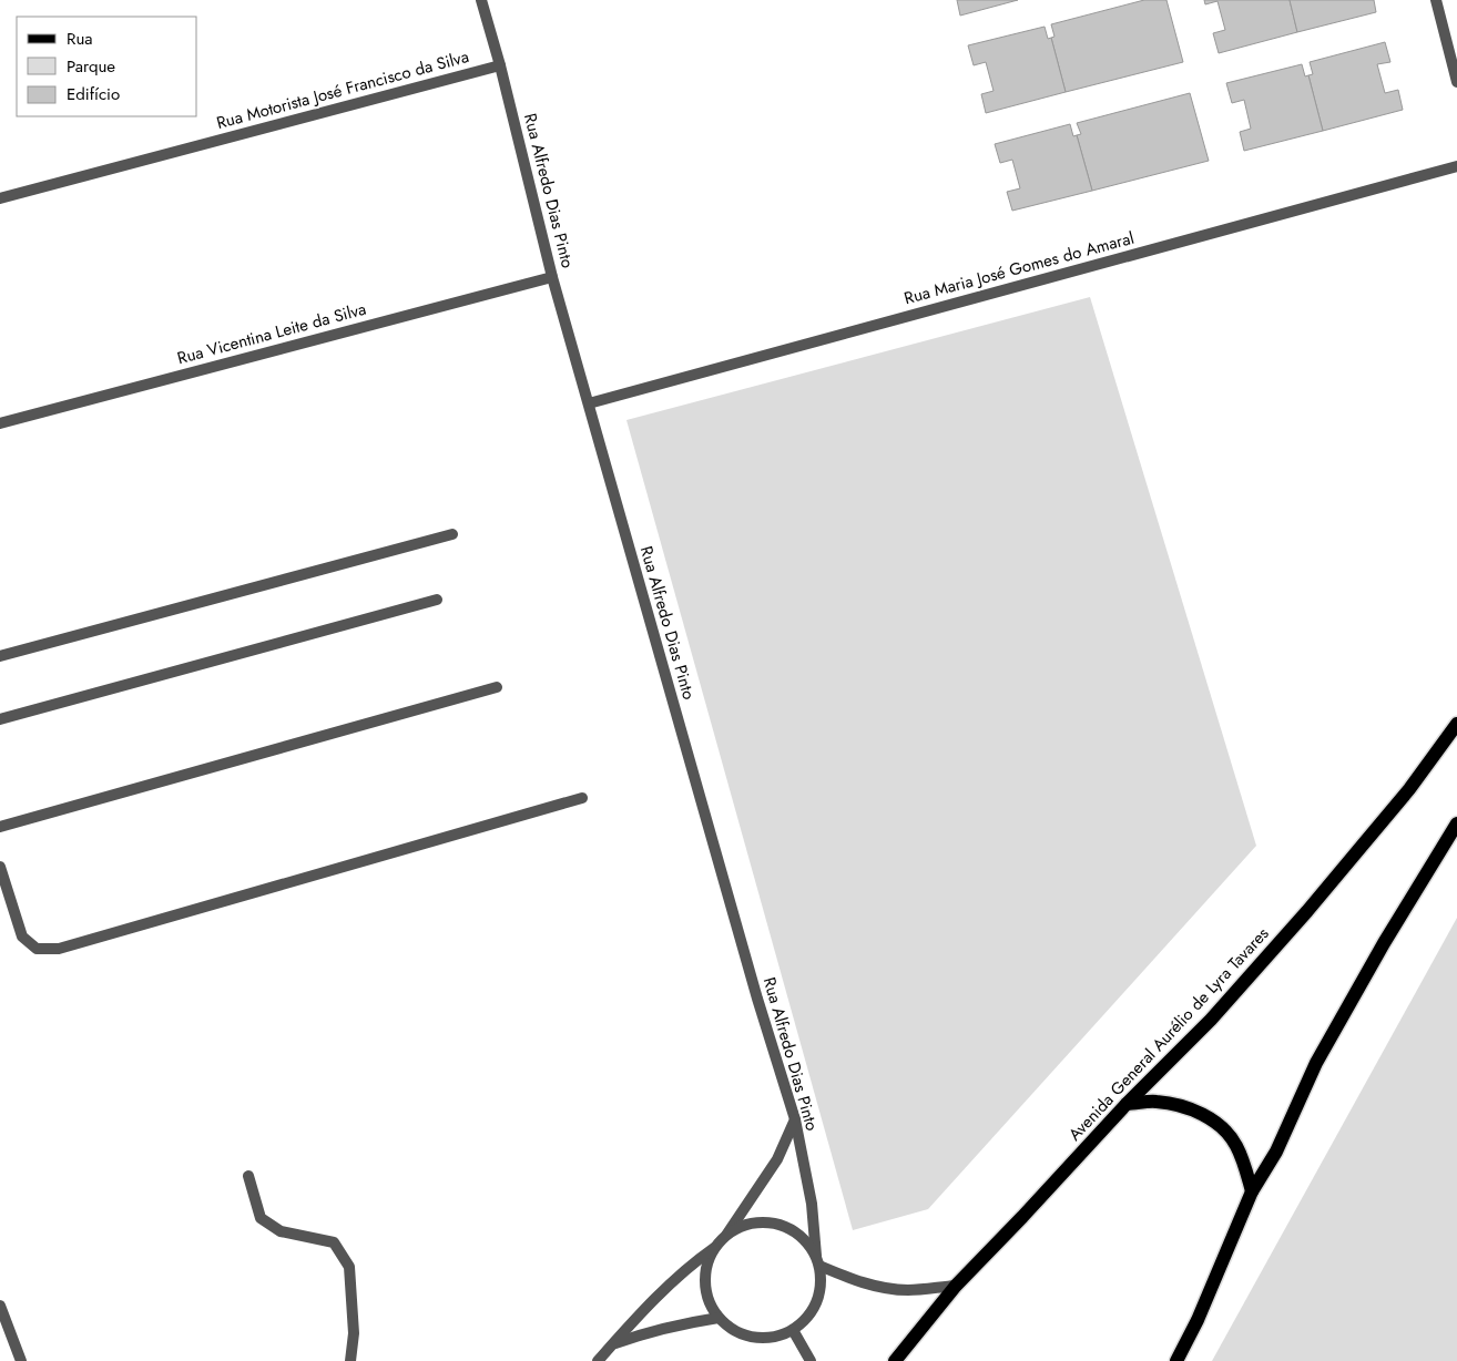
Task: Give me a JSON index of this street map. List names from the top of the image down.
{
  "streets": {
    "main road": ["Avenida General Aurélio de Lyra Tavares"],
    "street": [
      "Rua Motorista José Francisco da Silva",
      "Rua Alfredo Dias Pinto",
      "Rua Maria José Gomes do Amaral",
      "Rua Vicentina Leite da Silva"
    ]
  },
  "crossings": [
    ["Rua Motorista José Francisco da Silva", "Rua Alfredo Dias Pinto"],
    ["Rua Alfredo Dias Pinto", "Rua Maria José Gomes do Amaral"],
    ["Rua Alfredo Dias Pinto", "Rua Vicentina Leite da Silva"]
  ],
  "legend": ["Rua", "Parque", "Edifício"]
}
